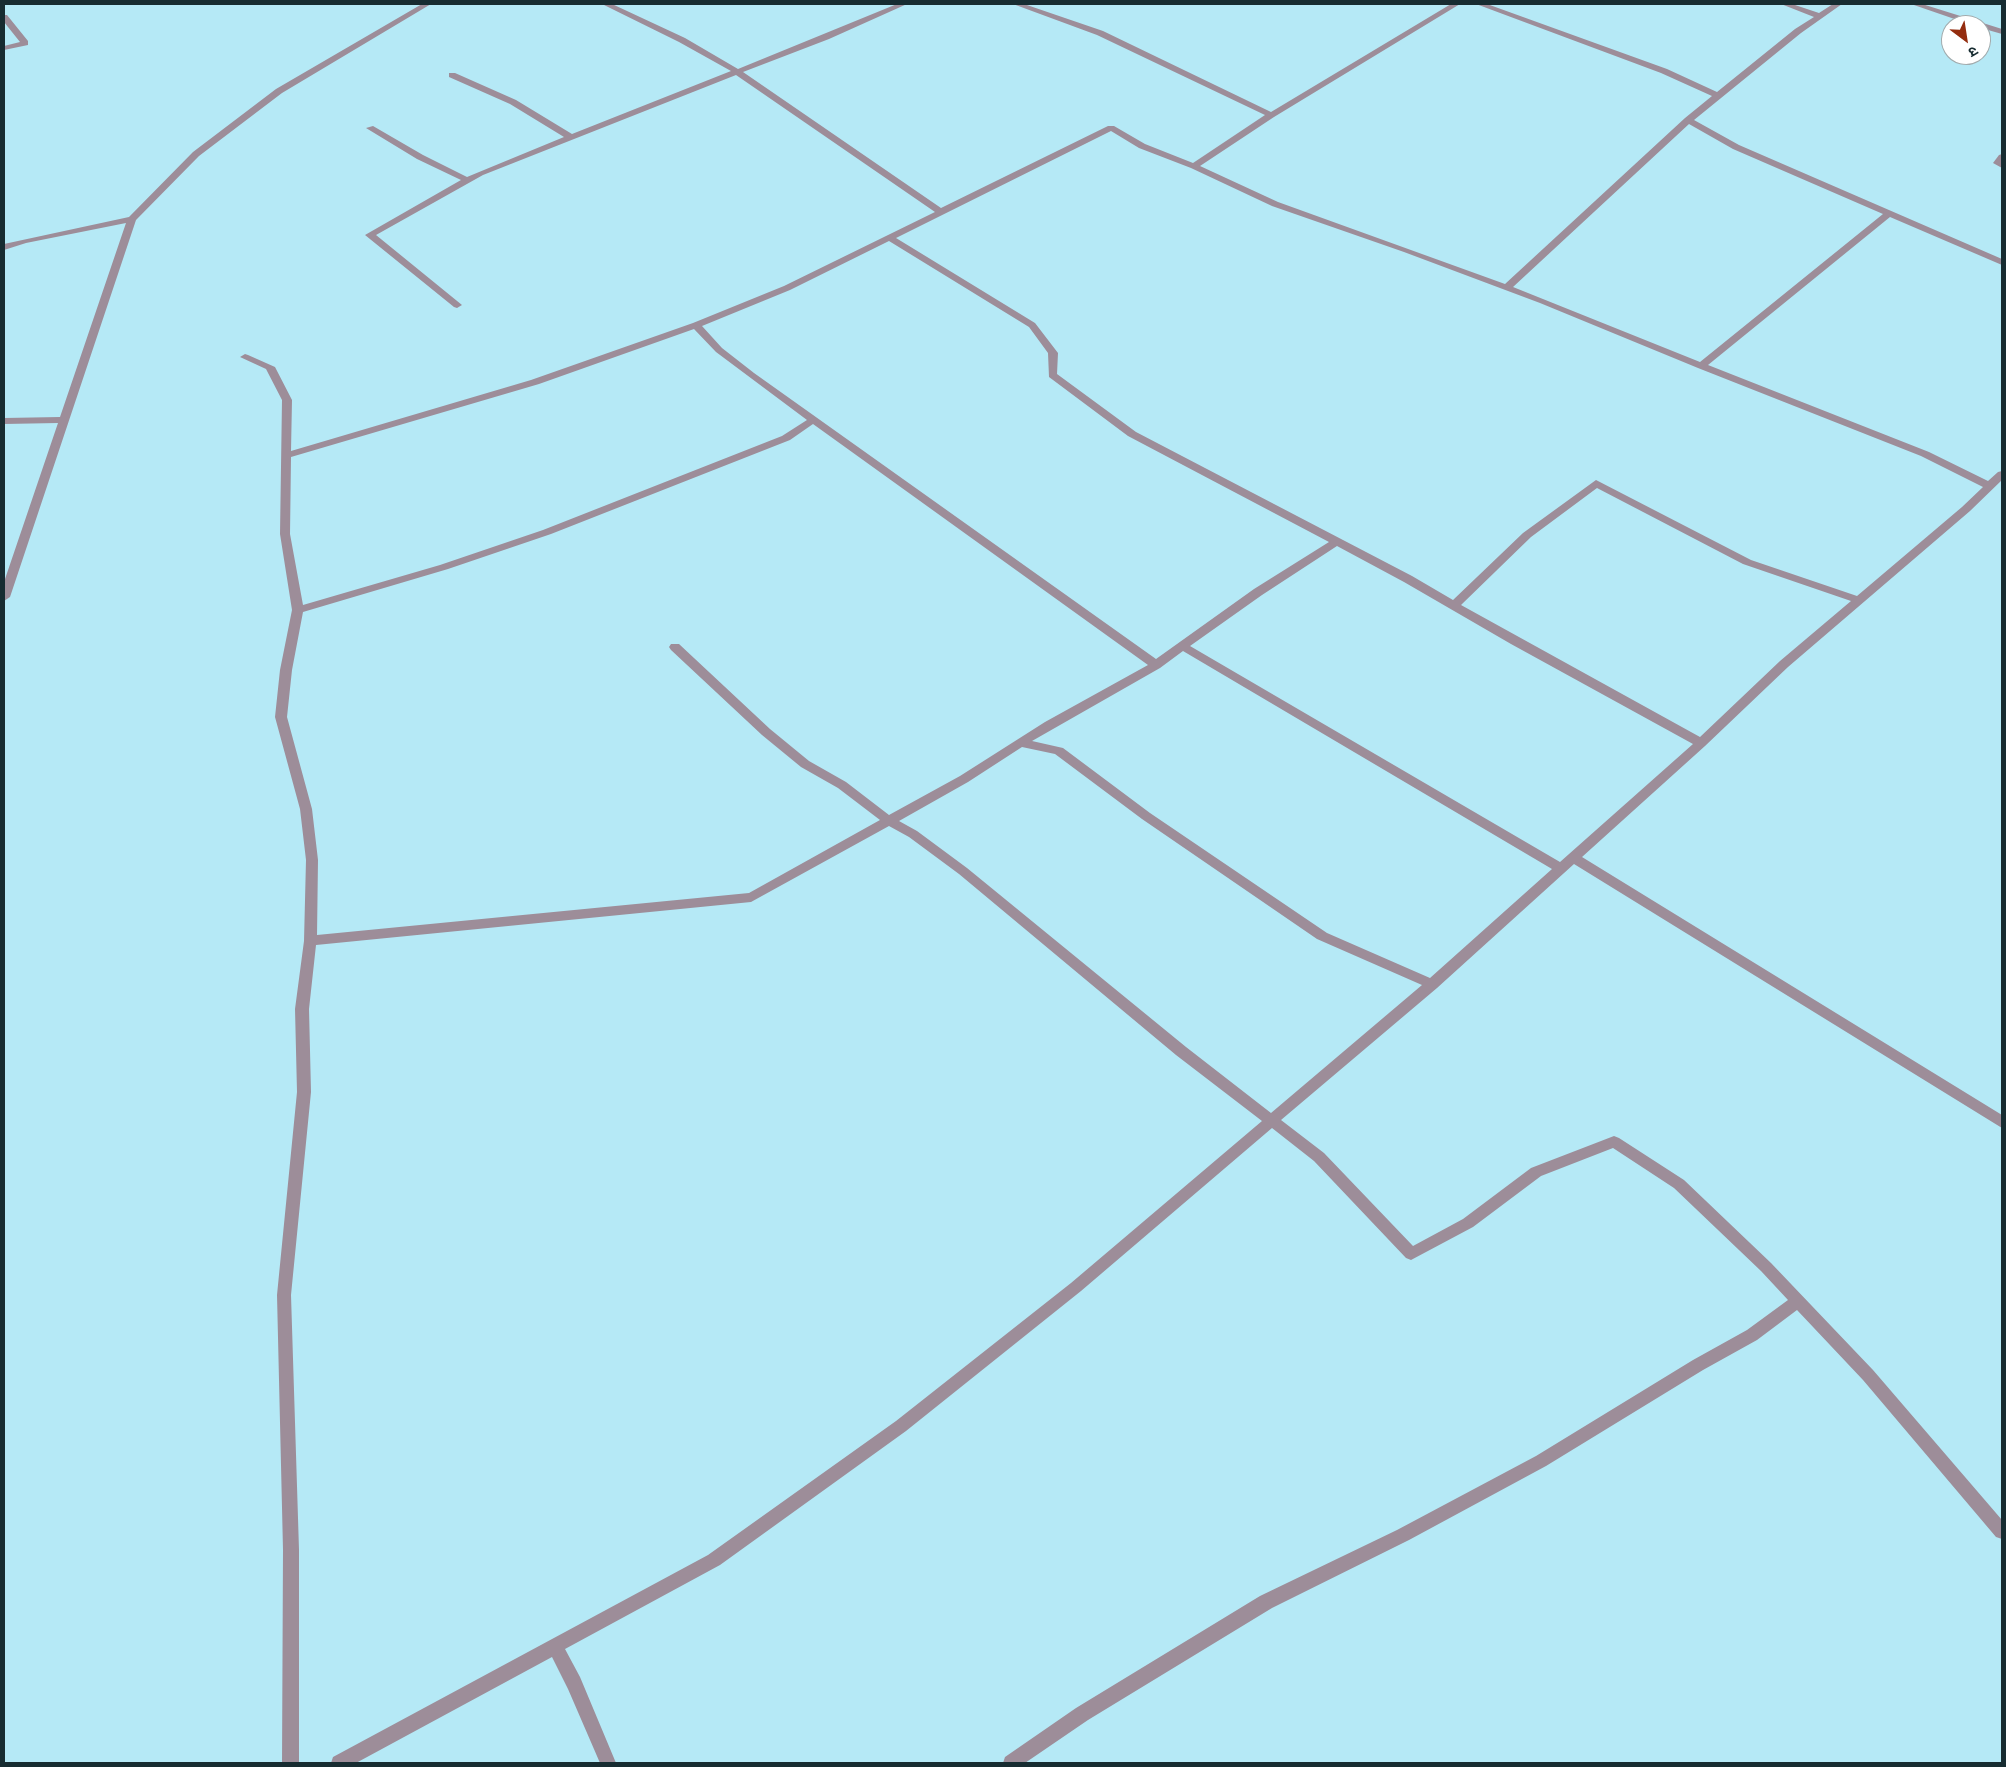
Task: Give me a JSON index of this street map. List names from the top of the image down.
{
  "north": "bottom right"
}
